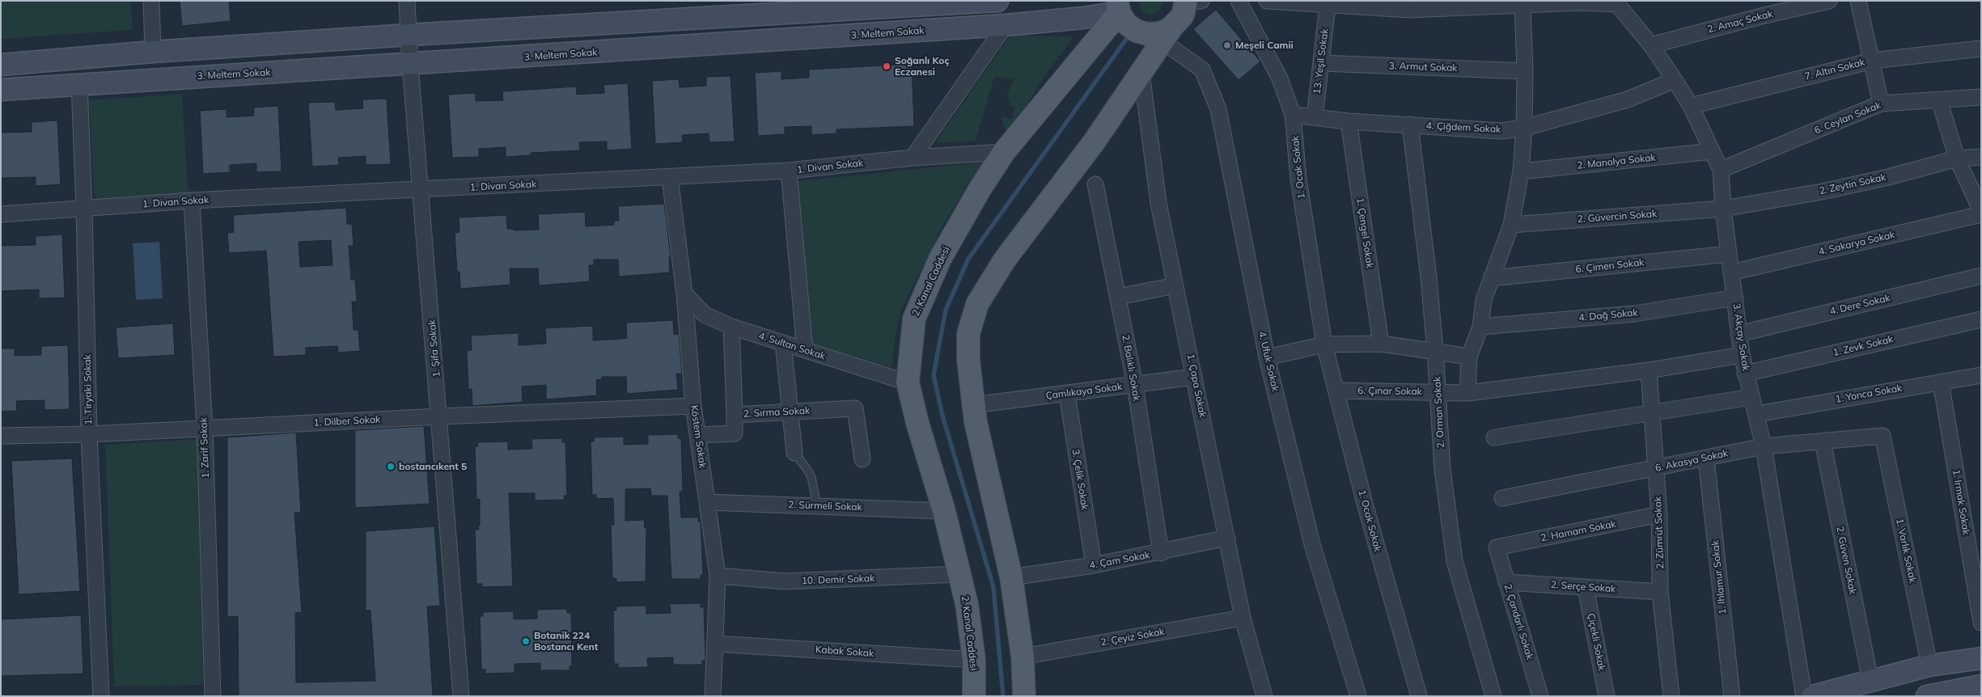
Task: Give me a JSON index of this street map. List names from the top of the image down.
{
  "streets": {
    "main road": ["2. Kanal Caddesi"],
    "street": [
      "2. Amaç Sokak",
      "3. Meltem Sokak",
      "13. Yeşil Sokak",
      "3. Armut Sokak",
      "7. Altın Sokak",
      "6. Ceylan Sokak",
      "4. Çiğdem Sokak",
      "2. Manolya Sokak",
      "1. Divan Sokak",
      "1. Ocak Sokak",
      "2. Zeytin Sokak",
      "2. Güvercin Sokak",
      "1. Çengel Sokak",
      "4. Sakarya Sokak",
      "6. Çimen Sokak",
      "4. Dere Sokak",
      "4. Dağ Sokak",
      "3. Akçay Sokak",
      "4. Sultan Sokak",
      "1. Zevk Sokak",
      "1. Şifa Sokak",
      "4. Ufuk Sokak",
      "2. Balıklı Sokak",
      "1. Çapa Sokak",
      "1. Tiryaki Sokak",
      "Çamlıkaya Sokak",
      "6. Çınar Sokak",
      "1. Yonca Sokak",
      "2. Sırma Sokak",
      "2. Orman Sokak",
      "1. Dilber Sokak",
      "Köstem Sokak",
      "1. Zarif Sokak",
      "6. Akasya Sokak",
      "3. Çelik Sokak",
      "1. Irmak Sokak",
      "2. Sürmeli Sokak",
      "2. Hamam Sokak",
      "2. Zümrüt Sokak",
      "1. Varlık Sokak",
      "4. Çam Sokak",
      "2. Güven Sokak",
      "1. Ihlamur Sokak",
      "10. Demir Sokak",
      "2. Serçe Sokak",
      "2. Çandarlı Sokak",
      "2. Çeyiz Sokak",
      "Çiçekli Sokak",
      "Kabak Sokak"
    ]
  },
  "crossings": [
    ["2. Amaç Sokak", "3. Akçay Sokak"],
    ["3. Meltem Sokak", "2. Kanal Caddesi"],
    ["3. Meltem Sokak", "1. Şifa Sokak"],
    ["3. Meltem Sokak", "1. Tiryaki Sokak"],
    ["13. Yeşil Sokak", "3. Armut Sokak"],
    ["13. Yeşil Sokak", "4. Çiğdem Sokak"],
    ["7. Altın Sokak", "3. Akçay Sokak"],
    ["6. Ceylan Sokak", "3. Akçay Sokak"],
    ["4. Çiğdem Sokak", "1. Ocak Sokak"],
    ["4. Çiğdem Sokak", "1. Çengel Sokak"],
    ["4. Çiğdem Sokak", "3. Akçay Sokak"],
    ["4. Çiğdem Sokak", "2. Orman Sokak"],
    ["2. Manolya Sokak", "3. Akçay Sokak"],
    ["1. Divan Sokak", "2. Kanal Caddesi"],
    ["1. Divan Sokak", "1. Şifa Sokak"],
    ["1. Divan Sokak", "1. Tiryaki Sokak"],
    ["1. Divan Sokak", "Köstem Sokak"],
    ["1. Divan Sokak", "1. Zarif Sokak"],
    ["1. Ocak Sokak", "6. Çınar Sokak"],
    ["2. Zeytin Sokak", "2. Güvercin Sokak"],
    ["2. Zeytin Sokak", "3. Akçay Sokak"],
    ["2. Güvercin Sokak", "3. Akçay Sokak"],
    ["4. Sakarya Sokak", "3. Akçay Sokak"],
    ["6. Çimen Sokak", "3. Akçay Sokak"],
    ["2. Kanal Caddesi", "4. Sultan Sokak"],
    ["2. Kanal Caddesi", "2. Sürmeli Sokak"],
    ["2. Kanal Caddesi", "10. Demir Sokak"],
    ["2. Kanal Caddesi", "Kabak Sokak"],
    ["4. Dere Sokak", "3. Akçay Sokak"],
    ["4. Dağ Sokak", "3. Akçay Sokak"],
    ["3. Akçay Sokak", "1. Zevk Sokak"],
    ["3. Akçay Sokak", "6. Çınar Sokak"],
    ["3. Akçay Sokak", "1. Yonca Sokak"],
    ["3. Akçay Sokak", "6. Akasya Sokak"],
    ["4. Sultan Sokak", "2. Sırma Sokak"],
    ["4. Sultan Sokak", "Köstem Sokak"],
    ["1. Şifa Sokak", "1. Dilber Sokak"],
    ["2. Balıklı Sokak", "Çamlıkaya Sokak"],
    ["2. Balıklı Sokak", "4. Çam Sokak"],
    ["1. Çapa Sokak", "Çamlıkaya Sokak"],
    ["1. Çapa Sokak", "4. Çam Sokak"],
    ["1. Çapa Sokak", "2. Çeyiz Sokak"],
    ["1. Tiryaki Sokak", "1. Dilber Sokak"],
    ["Çamlıkaya Sokak", "3. Çelik Sokak"],
    ["6. Çınar Sokak", "2. Orman Sokak"],
    ["6. Çınar Sokak", "2. Zümrüt Sokak"],
    ["1. Yonca Sokak", "1. Irmak Sokak"],
    ["1. Dilber Sokak", "Köstem Sokak"],
    ["1. Dilber Sokak", "1. Zarif Sokak"],
    ["Köstem Sokak", "2. Sürmeli Sokak"],
    ["Köstem Sokak", "10. Demir Sokak"],
    ["Köstem Sokak", "Kabak Sokak"],
    ["6. Akasya Sokak", "2. Zümrüt Sokak"],
    ["6. Akasya Sokak", "1. Varlık Sokak"],
    ["6. Akasya Sokak", "2. Güven Sokak"],
    ["6. Akasya Sokak", "1. Ihlamur Sokak"],
    ["3. Çelik Sokak", "4. Çam Sokak"],
    ["2. Hamam Sokak", "2. Zümrüt Sokak"],
    ["2. Hamam Sokak", "2. Çandarlı Sokak"],
    ["2. Zümrüt Sokak", "2. Serçe Sokak"],
    ["2. Serçe Sokak", "2. Çandarlı Sokak"],
    ["2. Serçe Sokak", "Çiçekli Sokak"]
  ],
  "places": [
    "Meşeli Camii",
    "Soğanlı Koç Eczanesi",
    "bostancıkent 5",
    "Botanik 224 Bostancı Kent"
  ]
}
